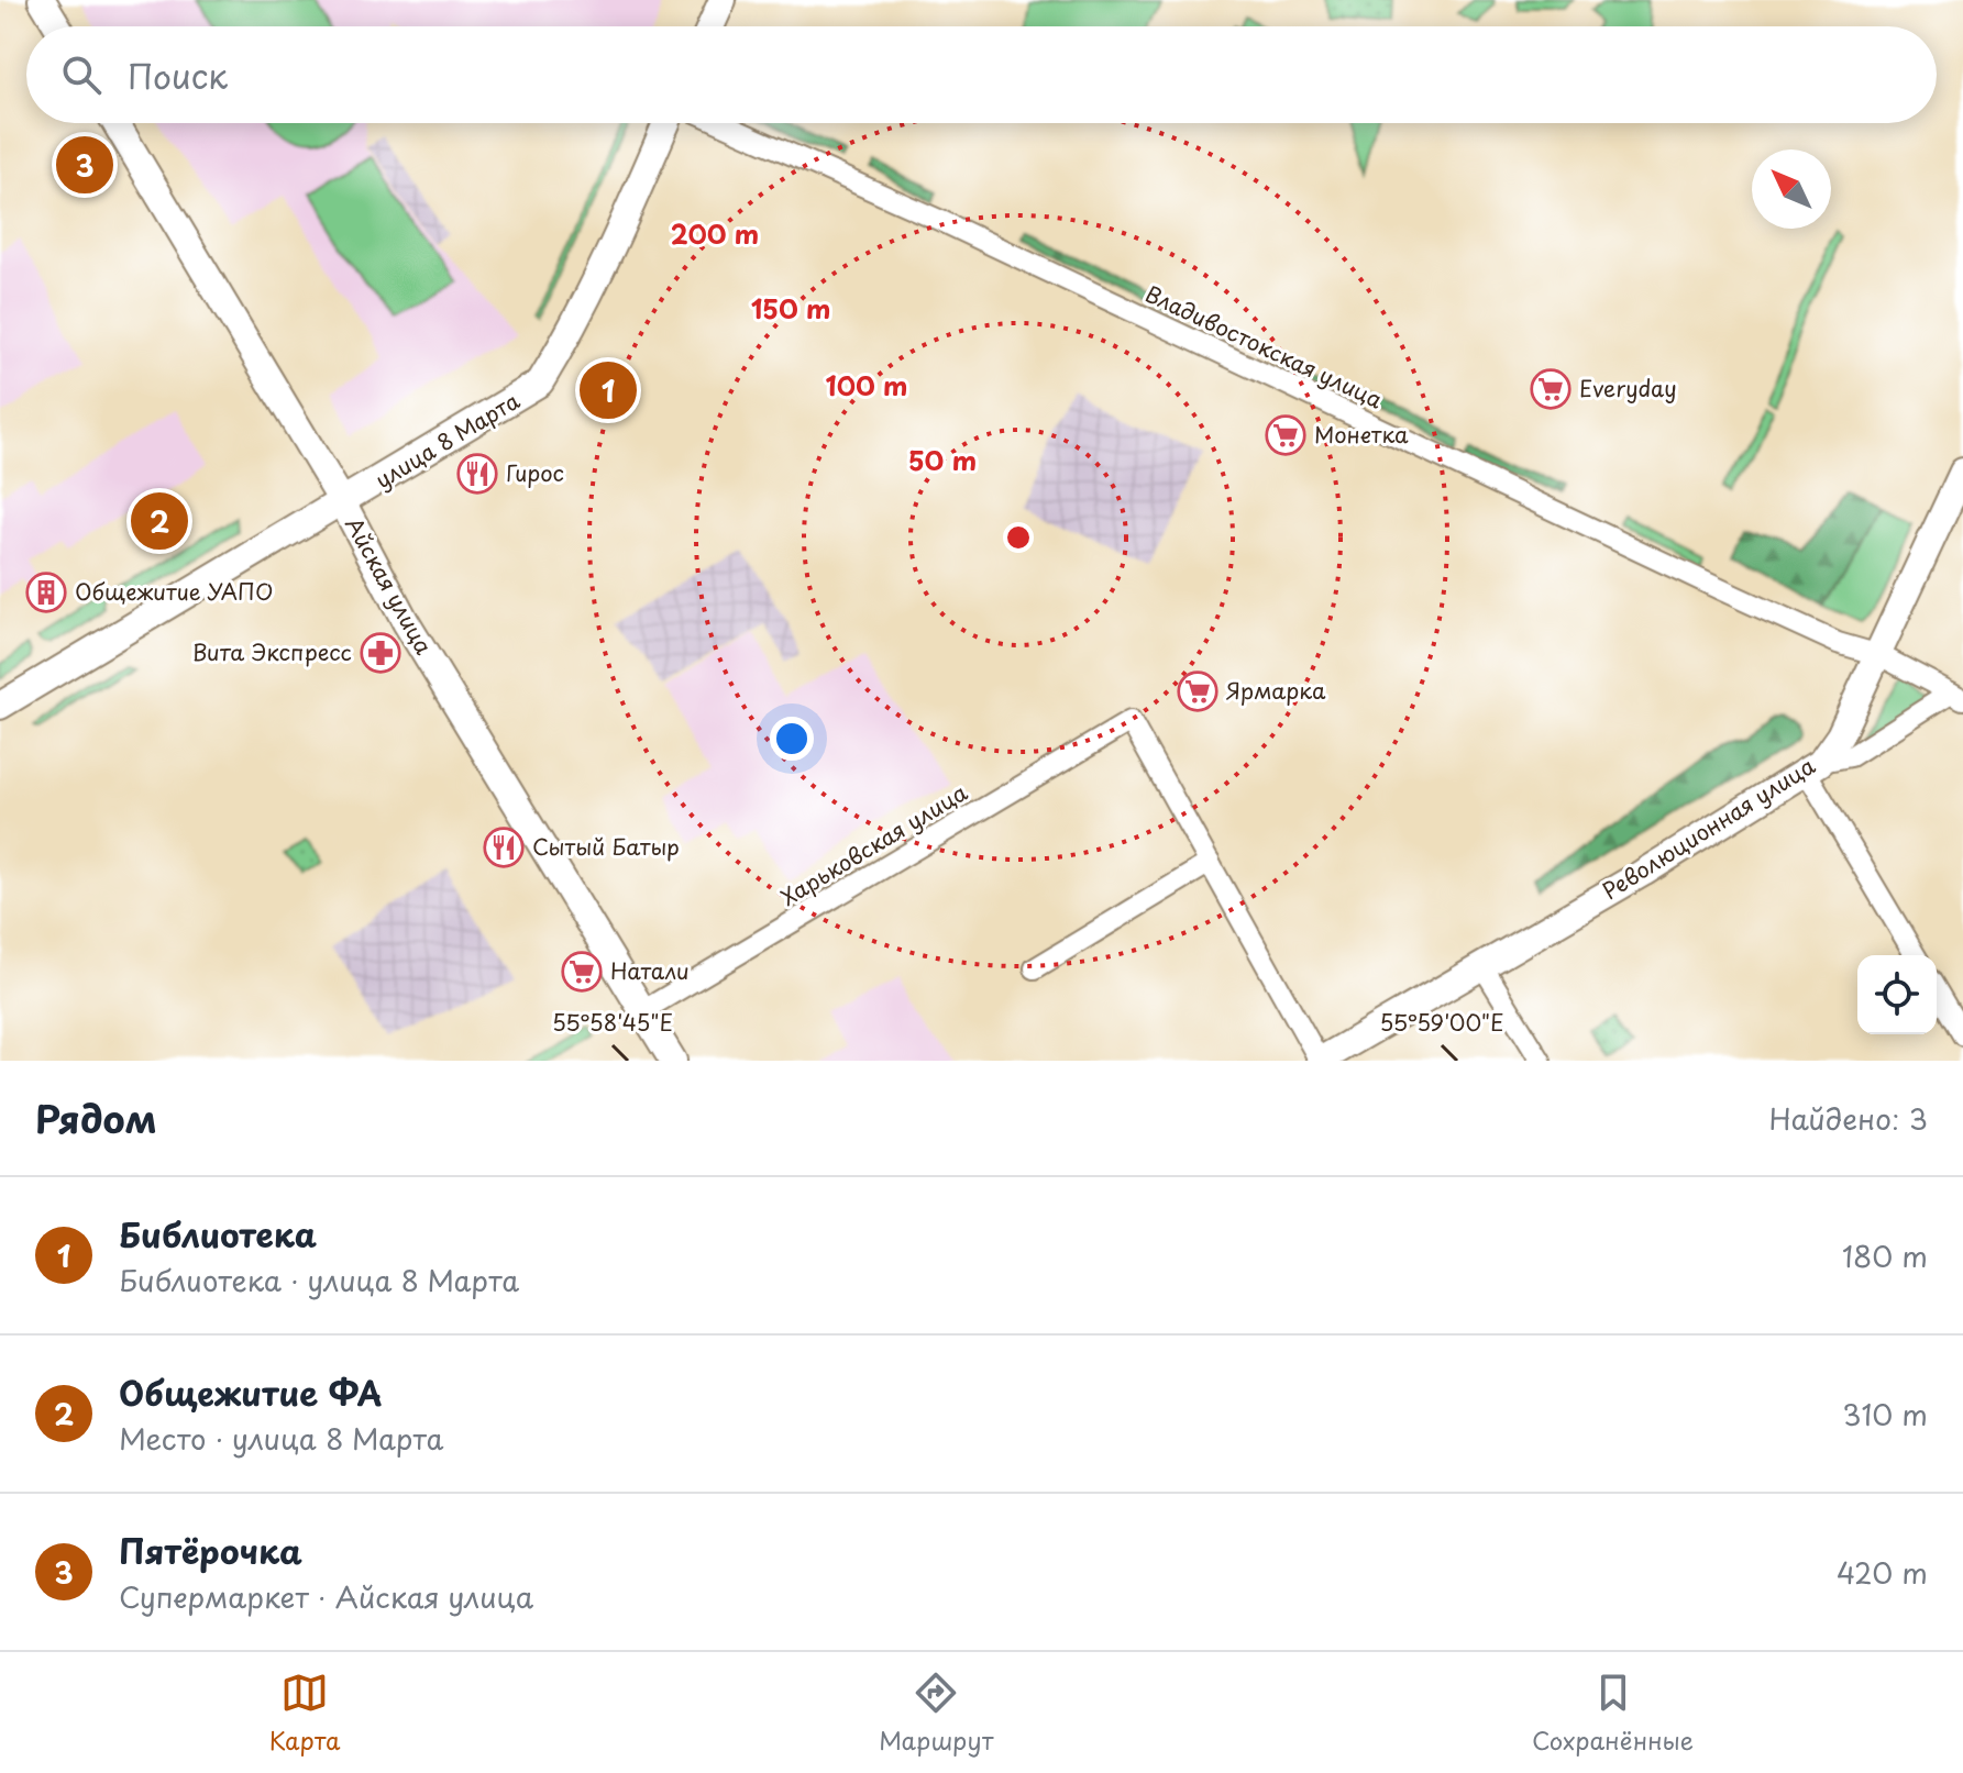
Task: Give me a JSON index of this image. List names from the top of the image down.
{
  "streets": {
    "main road": ["улица 8 Марта", "Айская улица", "Революционная улица"],
    "street": ["Владивостокская улица", "Харьковская улица"]
  },
  "crossings": [
    ["Владивостокская улица", "Революционная улица"],
    ["улица 8 Марта", "Айская улица"],
    ["Айская улица", "Харьковская улица"]
  ],
  "places": {
    "supermarket": [
      "Everyday",
      "Монетка",
      "Ярмарка",
      "Натали"
    ],
    "restaurant": ["Гирос", "Сытый Батыр"],
    "building": ["Общежитие УАПО"],
    "pharmacy": ["Вита Экспресс"]
  },
  "north": "top left",
  "page": {
    "search": "Поиск",
    "pins": ["3", "1", "2"],
    "heading": ["Рядом", "Найдено: 3"],
    "list": [
      {
        "mark": "1",
        "name": "Библиотека",
        "note": "Библиотека · улица 8 Марта",
        "value": "180 m"
      },
      {
        "mark": "2",
        "name": "Общежитие ФА",
        "note": "Место · улица 8 Марта",
        "value": "310 m"
      },
      {
        "mark": "3",
        "name": "Пятёрочка",
        "note": "Супермаркет · Айская улица",
        "value": "420 m"
      }
    ],
    "nav": ["Карта", "Маршрут", "Сохранённые"]
  },
  "coordinates": ["55°58'45\"E", "55°59'00\"E"],
  "rings": [
    "200 m",
    "150 m",
    "100 m",
    "50 m"
  ]
}
